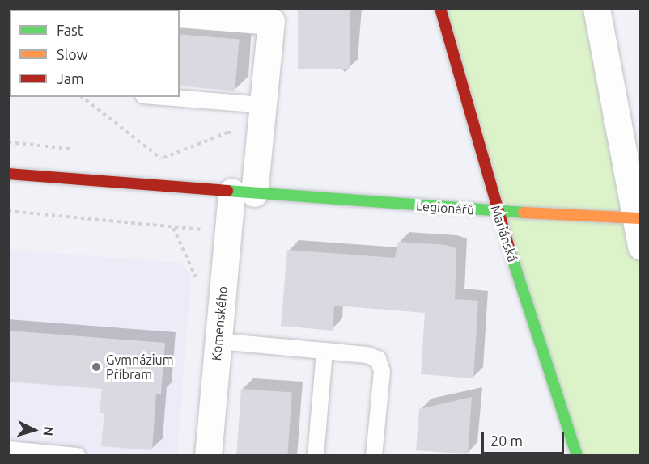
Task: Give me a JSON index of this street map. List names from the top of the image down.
{
  "streets": {
    "street": ["Legionářů", "Mariánská", "Komenského"]
  },
  "crossings": [
    ["Legionářů", "Mariánská"],
    ["Legionářů", "Komenského"]
  ],
  "places": ["Gymnázium Příbram"],
  "legend": ["Fast", "Slow", "Jam"],
  "scale_bar": "20 m",
  "north": "right"
}
